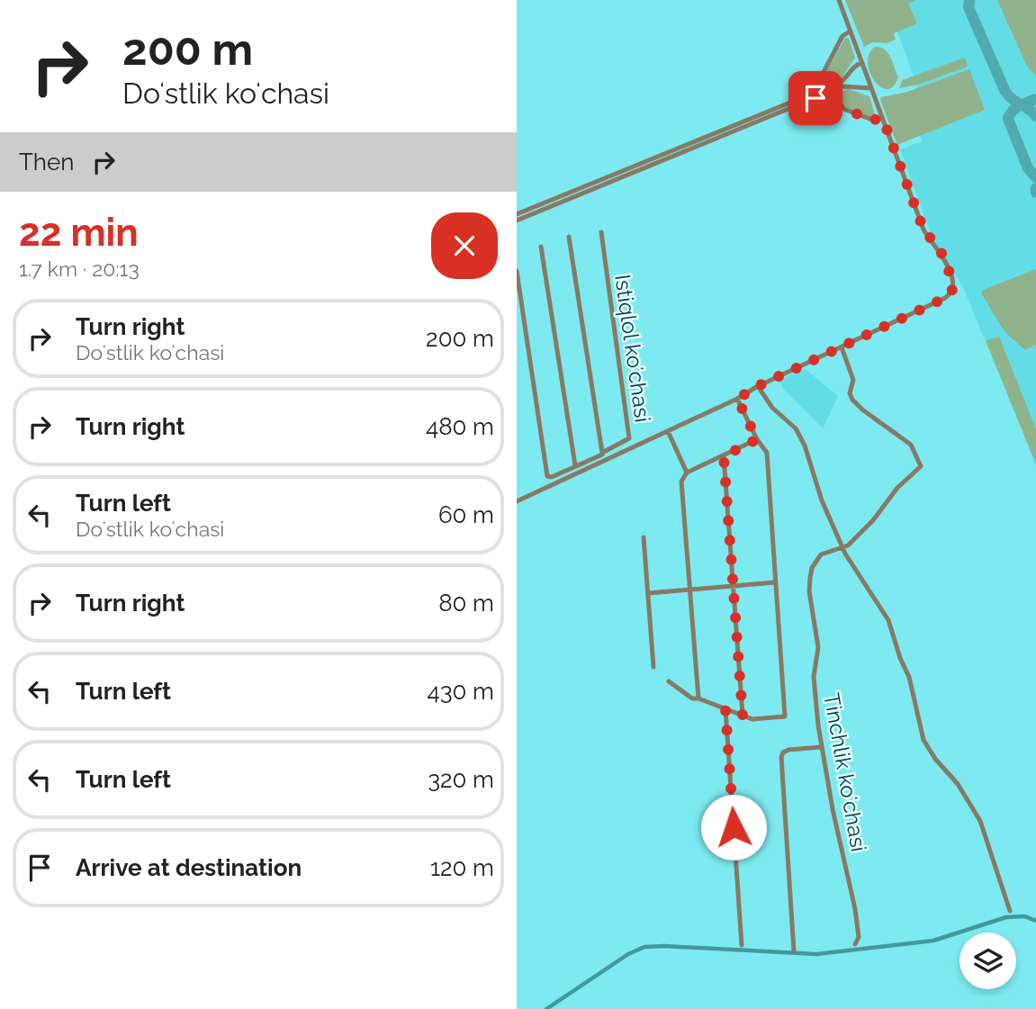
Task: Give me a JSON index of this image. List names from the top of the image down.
{
  "streets": {
    "street": ["Istiqlol koʻchasi", "Tinchlik koʻchasi"]
  },
  "page": {
    "turn": ["200 m", "Doʻstlik koʻchasi"],
    "then": "Then",
    "heading": ["22 min", "1.7 km · 20:13"],
    "list": [
      {
        "name": "Turn right",
        "note": "Doʻstlik koʻchasi",
        "value": "200 m"
      },
      {
        "name": "Turn right",
        "value": "480 m"
      },
      {
        "name": "Turn left",
        "note": "Doʻstlik koʻchasi",
        "value": "60 m"
      },
      {
        "name": "Turn right",
        "value": "80 m"
      },
      {
        "name": "Turn left",
        "value": "430 m"
      },
      {
        "name": "Turn left",
        "value": "320 m"
      },
      {
        "name": "Arrive at destination",
        "value": "120 m"
      }
    ]
  }
}
